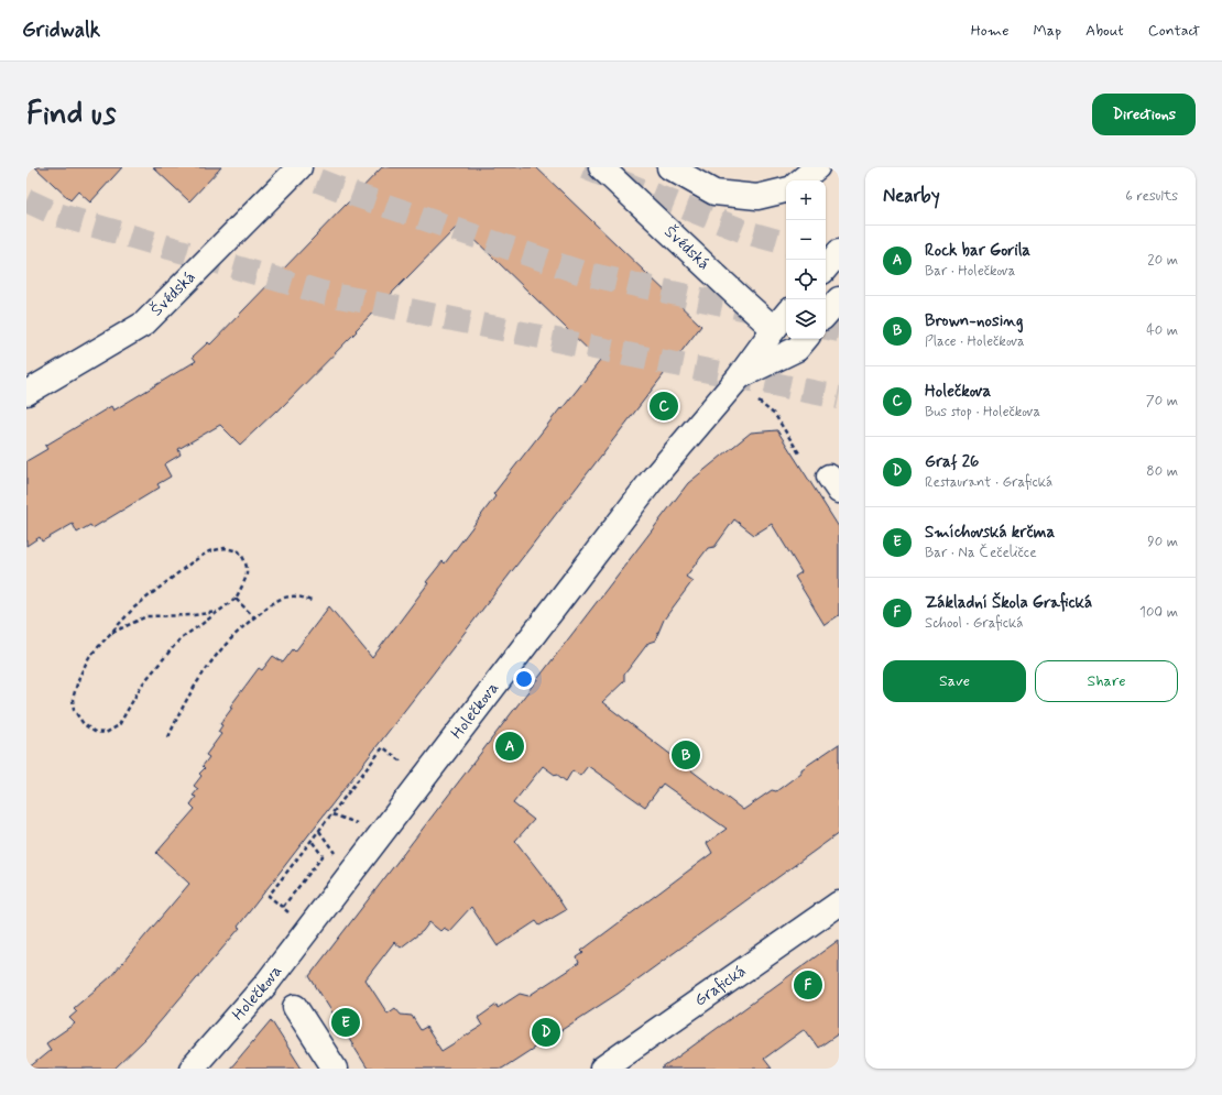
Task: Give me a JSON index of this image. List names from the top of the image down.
{
  "streets": {
    "street": ["Švédská", "Holečkova", "Grafická"]
  },
  "crossings": [
    ["Švédská", "Holečkova"]
  ],
  "page": {
    "header": "Gridwalk",
    "nav": [
      "Home",
      "Map",
      "About",
      "Contact"
    ],
    "buttons": [
      "Directions",
      ["Save", "Share"]
    ],
    "title": "Find us",
    "heading": ["Nearby", "6 results"],
    "map_buttons": ["+", "−"],
    "list": [
      {
        "mark": "A",
        "name": "Rock bar Gorila",
        "note": "Bar · Holečkova",
        "value": "20 m"
      },
      {
        "mark": "B",
        "name": "Brown-nosing",
        "note": "Place · Holečkova",
        "value": "40 m"
      },
      {
        "mark": "C",
        "name": "Holečkova",
        "note": "Bus stop · Holečkova",
        "value": "70 m"
      },
      {
        "mark": "D",
        "name": "Graf 26",
        "note": "Restaurant · Grafická",
        "value": "80 m"
      },
      {
        "mark": "E",
        "name": "Smíchovská krčma",
        "note": "Bar · Na Čečeličce",
        "value": "90 m"
      },
      {
        "mark": "F",
        "name": "Základní Škola Grafická",
        "note": "School · Grafická",
        "value": "100 m"
      }
    ],
    "pins": [
      "C",
      "A",
      "B",
      "F",
      "E",
      "D"
    ]
  }
}
